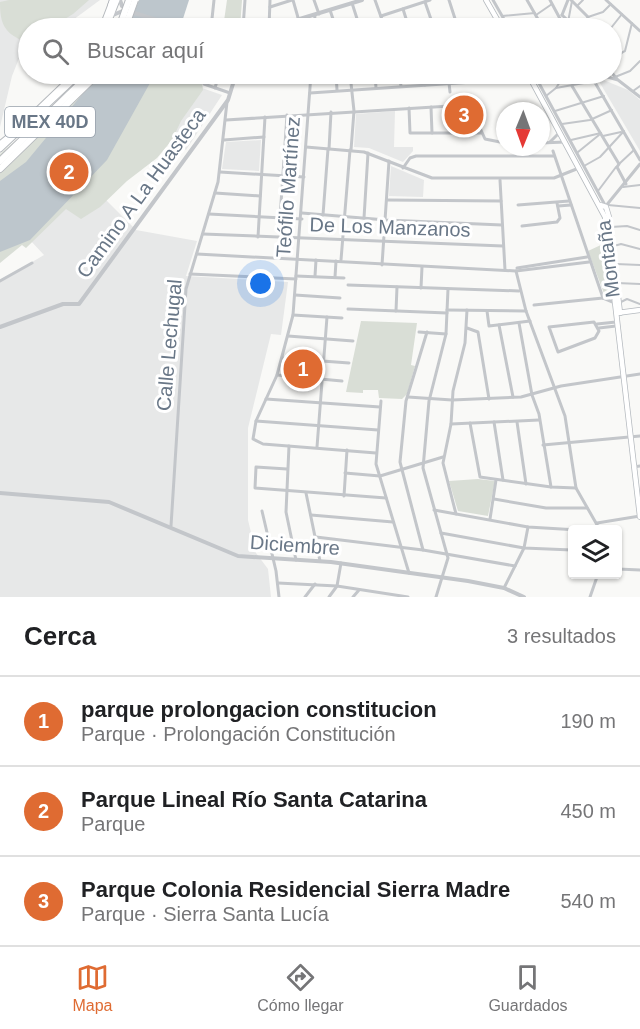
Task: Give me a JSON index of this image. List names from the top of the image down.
{
  "streets": {
    "highway": ["MEX 40D"],
    "main road": ["Montaña"],
    "street": [
      "Teófilo Martínez",
      "Camino A La Huasteca",
      "De Los Manzanos",
      "Calle Lechugal",
      "Diciembre"
    ]
  },
  "crossings": [
    ["Teófilo Martínez", "De Los Manzanos"],
    ["Camino A La Huasteca", "Calle Lechugal"],
    ["De Los Manzanos", "Calle Lechugal"],
    ["Calle Lechugal", "Diciembre"]
  ],
  "north": "bottom",
  "page": {
    "search": "Buscar aquí",
    "pins": ["3", "2", "1"],
    "heading": ["Cerca", "3 resultados"],
    "list": [
      {
        "mark": "1",
        "name": "parque prolongacion constitucion",
        "note": "Parque · Prolongación Constitución",
        "value": "190 m"
      },
      {
        "mark": "2",
        "name": "Parque Lineal Río Santa Catarina",
        "note": "Parque",
        "value": "450 m"
      },
      {
        "mark": "3",
        "name": "Parque Colonia Residencial Sierra Madre",
        "note": "Parque · Sierra Santa Lucía",
        "value": "540 m"
      }
    ],
    "nav": ["Mapa", "Cómo llegar", "Guardados"]
  }
}
